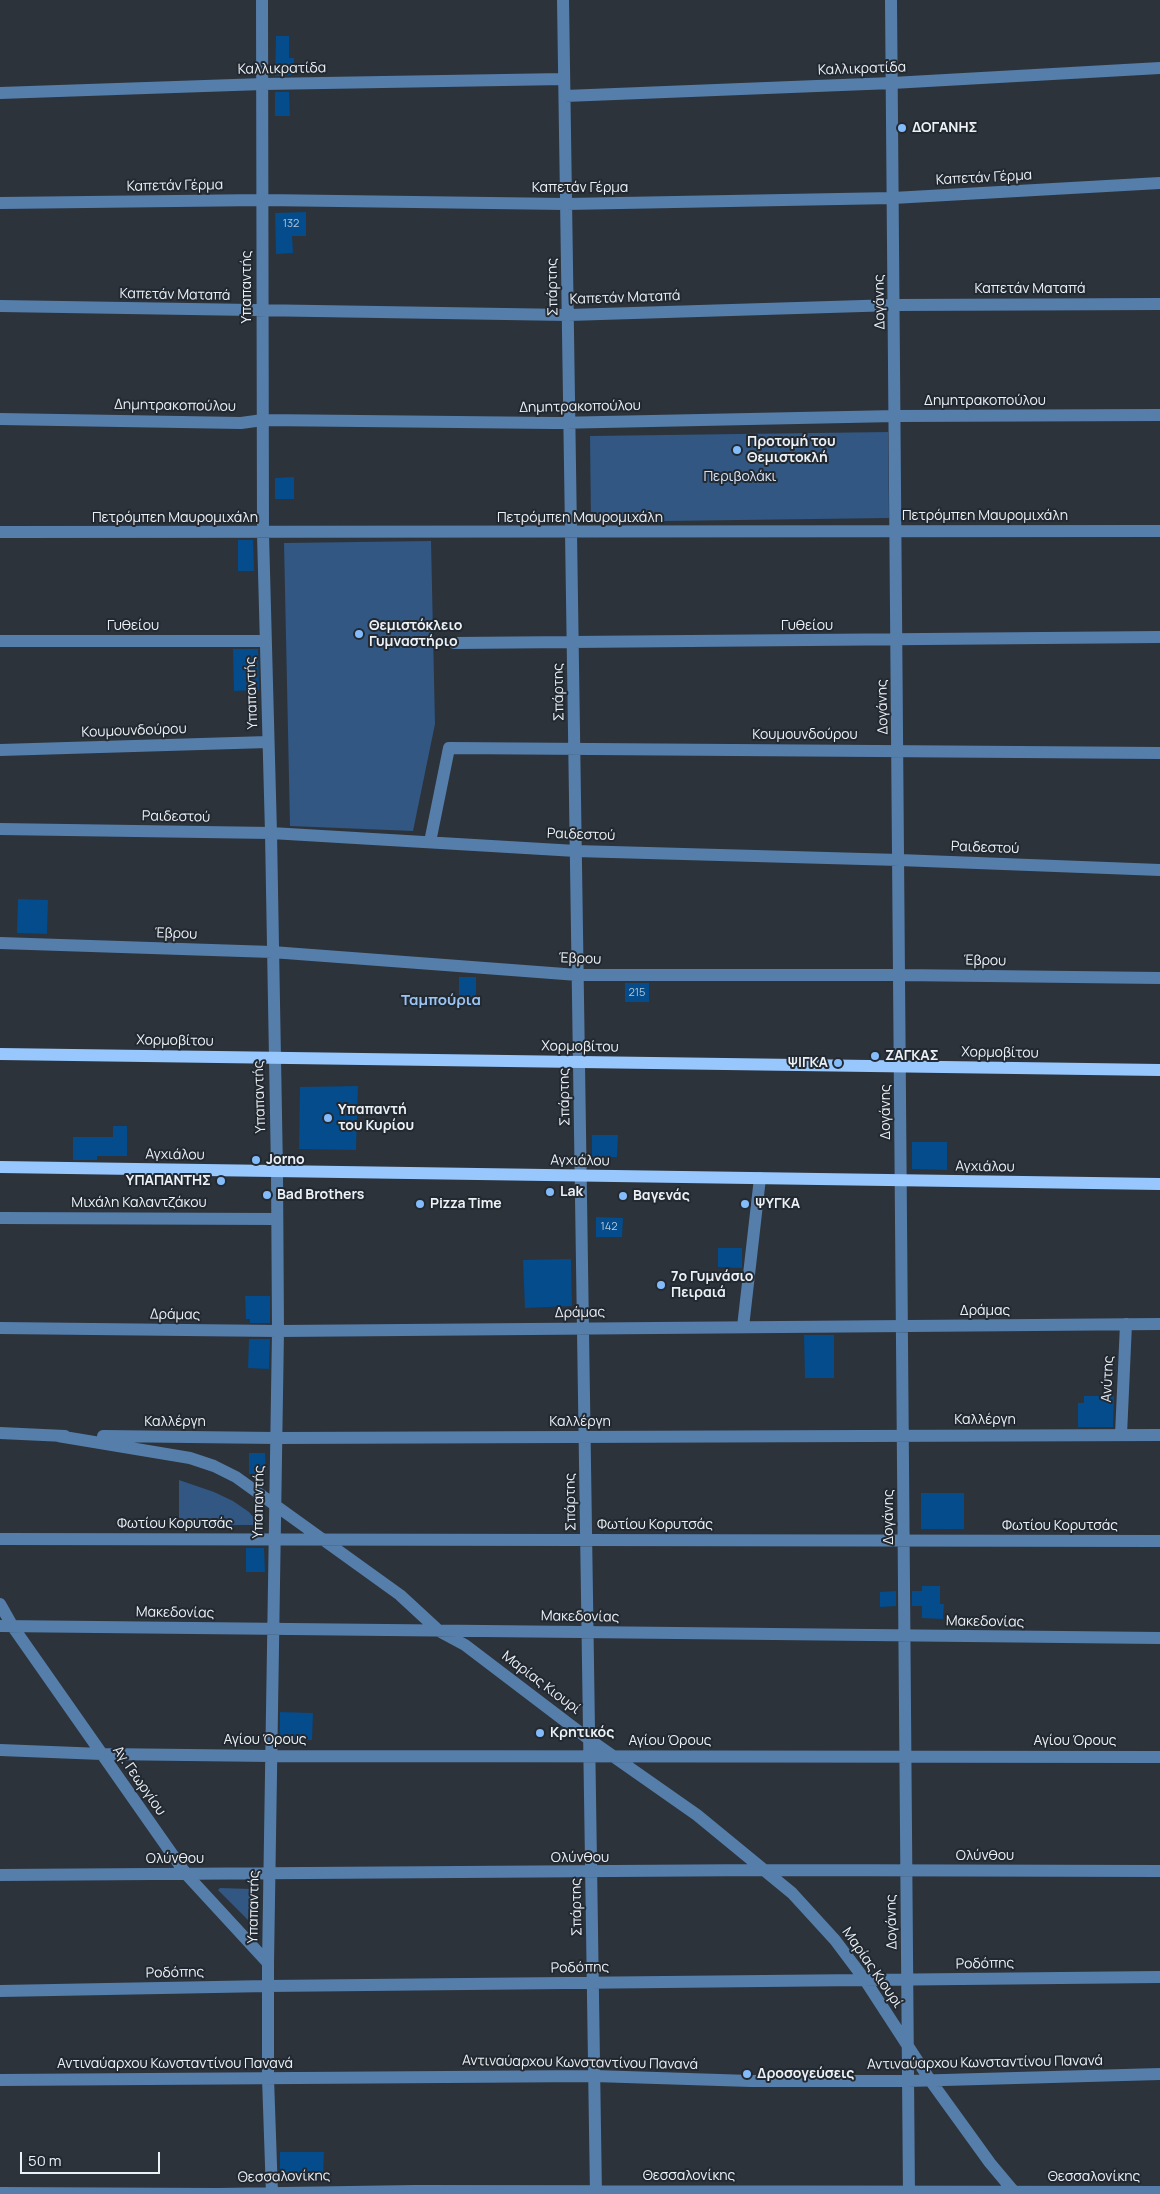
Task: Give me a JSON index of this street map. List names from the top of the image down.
{
  "streets": {
    "main road": ["Χορμοβίτου", "Αγχιάλου"],
    "street": [
      "Καλλικρατίδα",
      "Καπετάν Γέρμα",
      "Υπαπαντής",
      "Σπάρτης",
      "Καπετάν Ματαπά",
      "Δογάνης",
      "Δημητρακοπούλου",
      "Πετρόμπεη Μαυρομιχάλη",
      "Γυθείου",
      "Κουμουνδούρου",
      "Ραιδεστού",
      "Έβρου",
      "Μιχάλη Καλαντζάκου",
      "Δράμας",
      "Ανύτης",
      "Καλλέργη",
      "Φωτίου Κορυτσάς",
      "Μακεδονίας",
      "Μαρίας Κιουρί",
      "Αγίου Όρους",
      "Αγ. Γεωργίου",
      "Ολύνθου",
      "Ροδόπης",
      "Αντιναύαρχου Κωνσταντίνου Πανανά",
      "Θεσσαλονίκης"
    ]
  },
  "crossings": [
    ["Καλλικρατίδα", "Υπαπαντής"],
    ["Καλλικρατίδα", "Σπάρτης"],
    ["Καλλικρατίδα", "Δογάνης"],
    ["Καπετάν Γέρμα", "Υπαπαντής"],
    ["Καπετάν Γέρμα", "Σπάρτης"],
    ["Καπετάν Γέρμα", "Δογάνης"],
    ["Υπαπαντής", "Καπετάν Ματαπά"],
    ["Υπαπαντής", "Δημητρακοπούλου"],
    ["Υπαπαντής", "Πετρόμπεη Μαυρομιχάλη"],
    ["Υπαπαντής", "Γυθείου"],
    ["Υπαπαντής", "Κουμουνδούρου"],
    ["Υπαπαντής", "Ραιδεστού"],
    ["Υπαπαντής", "Έβρου"],
    ["Υπαπαντής", "Χορμοβίτου"],
    ["Υπαπαντής", "Αγχιάλου"],
    ["Υπαπαντής", "Μιχάλη Καλαντζάκου"],
    ["Υπαπαντής", "Δράμας"],
    ["Υπαπαντής", "Καλλέργη"],
    ["Υπαπαντής", "Φωτίου Κορυτσάς"],
    ["Υπαπαντής", "Μακεδονίας"],
    ["Υπαπαντής", "Μαρίας Κιουρί"],
    ["Υπαπαντής", "Αγίου Όρους"],
    ["Υπαπαντής", "Αγ. Γεωργίου"],
    ["Υπαπαντής", "Ολύνθου"],
    ["Υπαπαντής", "Ροδόπης"],
    ["Υπαπαντής", "Αντιναύαρχου Κωνσταντίνου Πανανά"],
    ["Υπαπαντής", "Θεσσαλονίκης"],
    ["Σπάρτης", "Καπετάν Ματαπά"],
    ["Σπάρτης", "Δημητρακοπούλου"],
    ["Σπάρτης", "Πετρόμπεη Μαυρομιχάλη"],
    ["Σπάρτης", "Γυθείου"],
    ["Σπάρτης", "Κουμουνδούρου"],
    ["Σπάρτης", "Ραιδεστού"],
    ["Σπάρτης", "Έβρου"],
    ["Σπάρτης", "Χορμοβίτου"],
    ["Σπάρτης", "Αγχιάλου"],
    ["Σπάρτης", "Δράμας"],
    ["Σπάρτης", "Καλλέργη"],
    ["Σπάρτης", "Φωτίου Κορυτσάς"],
    ["Σπάρτης", "Μακεδονίας"],
    ["Σπάρτης", "Μαρίας Κιουρί"],
    ["Σπάρτης", "Αγίου Όρους"],
    ["Σπάρτης", "Ολύνθου"],
    ["Σπάρτης", "Ροδόπης"],
    ["Σπάρτης", "Αντιναύαρχου Κωνσταντίνου Πανανά"],
    ["Σπάρτης", "Θεσσαλονίκης"],
    ["Καπετάν Ματαπά", "Δογάνης"],
    ["Δογάνης", "Δημητρακοπούλου"],
    ["Δογάνης", "Πετρόμπεη Μαυρομιχάλη"],
    ["Δογάνης", "Γυθείου"],
    ["Δογάνης", "Κουμουνδούρου"],
    ["Δογάνης", "Ραιδεστού"],
    ["Δογάνης", "Έβρου"],
    ["Δογάνης", "Χορμοβίτου"],
    ["Δογάνης", "Αγχιάλου"],
    ["Δογάνης", "Δράμας"],
    ["Δογάνης", "Καλλέργη"],
    ["Δογάνης", "Φωτίου Κορυτσάς"],
    ["Δογάνης", "Μακεδονίας"],
    ["Δογάνης", "Μαρίας Κιουρί"],
    ["Δογάνης", "Αγίου Όρους"],
    ["Δογάνης", "Ολύνθου"],
    ["Δογάνης", "Ροδόπης"],
    ["Δογάνης", "Αντιναύαρχου Κωνσταντίνου Πανανά"],
    ["Δογάνης", "Θεσσαλονίκης"],
    ["Κουμουνδούρου", "Ραιδεστού"],
    ["Δράμας", "Ανύτης"],
    ["Ανύτης", "Καλλέργη"],
    ["Καλλέργη", "Μαρίας Κιουρί"],
    ["Φωτίου Κορυτσάς", "Μαρίας Κιουρί"],
    ["Μακεδονίας", "Μαρίας Κιουρί"],
    ["Μακεδονίας", "Αγ. Γεωργίου"],
    ["Μαρίας Κιουρί", "Αγίου Όρους"],
    ["Μαρίας Κιουρί", "Ολύνθου"],
    ["Μαρίας Κιουρί", "Ροδόπης"],
    ["Μαρίας Κιουρί", "Αντιναύαρχου Κωνσταντίνου Πανανά"],
    ["Μαρίας Κιουρί", "Θεσσαλονίκης"],
    ["Αγίου Όρους", "Αγ. Γεωργίου"],
    ["Αγ. Γεωργίου", "Ολύνθου"]
  ],
  "districts": ["Ταμπούρια"],
  "parks": ["Περιβολάκι"],
  "places": [
    "ΔΟΓΑΝΗΣ",
    "Προτομή του Θεμιστοκλή",
    "Θεμιστόκλειο Γυμναστήριο",
    "ΖΑΓΚΑΣ",
    "ΨΙΓΚΑ",
    "Υπαπαντή του Κυρίου",
    "Jorno",
    "ΥΠΑΠΑΝΤΗΣ",
    "Lak",
    "Bad Brothers",
    "Βαγενάς",
    "Pizza Time",
    "ΨΥΓΚΑ",
    "7ο Γυμνάσιο Πειραιά",
    "Κρητικός",
    "Δροσογεύσεις"
  ],
  "house_numbers": ["132", "215", "142"],
  "scale_bar": "50 m"
}
